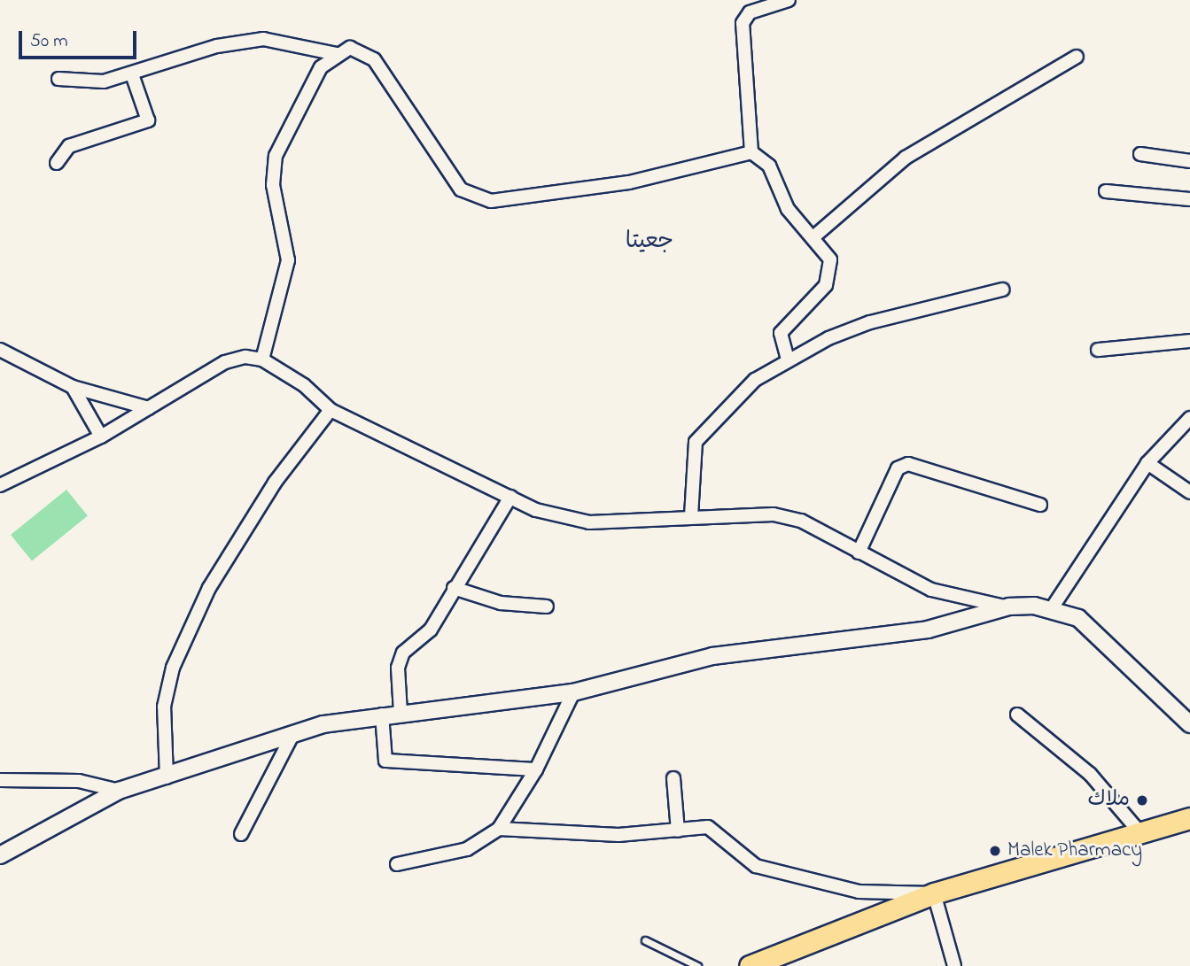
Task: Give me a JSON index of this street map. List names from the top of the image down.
{
  "districts": ["جعيتا"],
  "places": ["ملاك", "Malek Pharmacy"],
  "scale_bar": "50 m"
}
